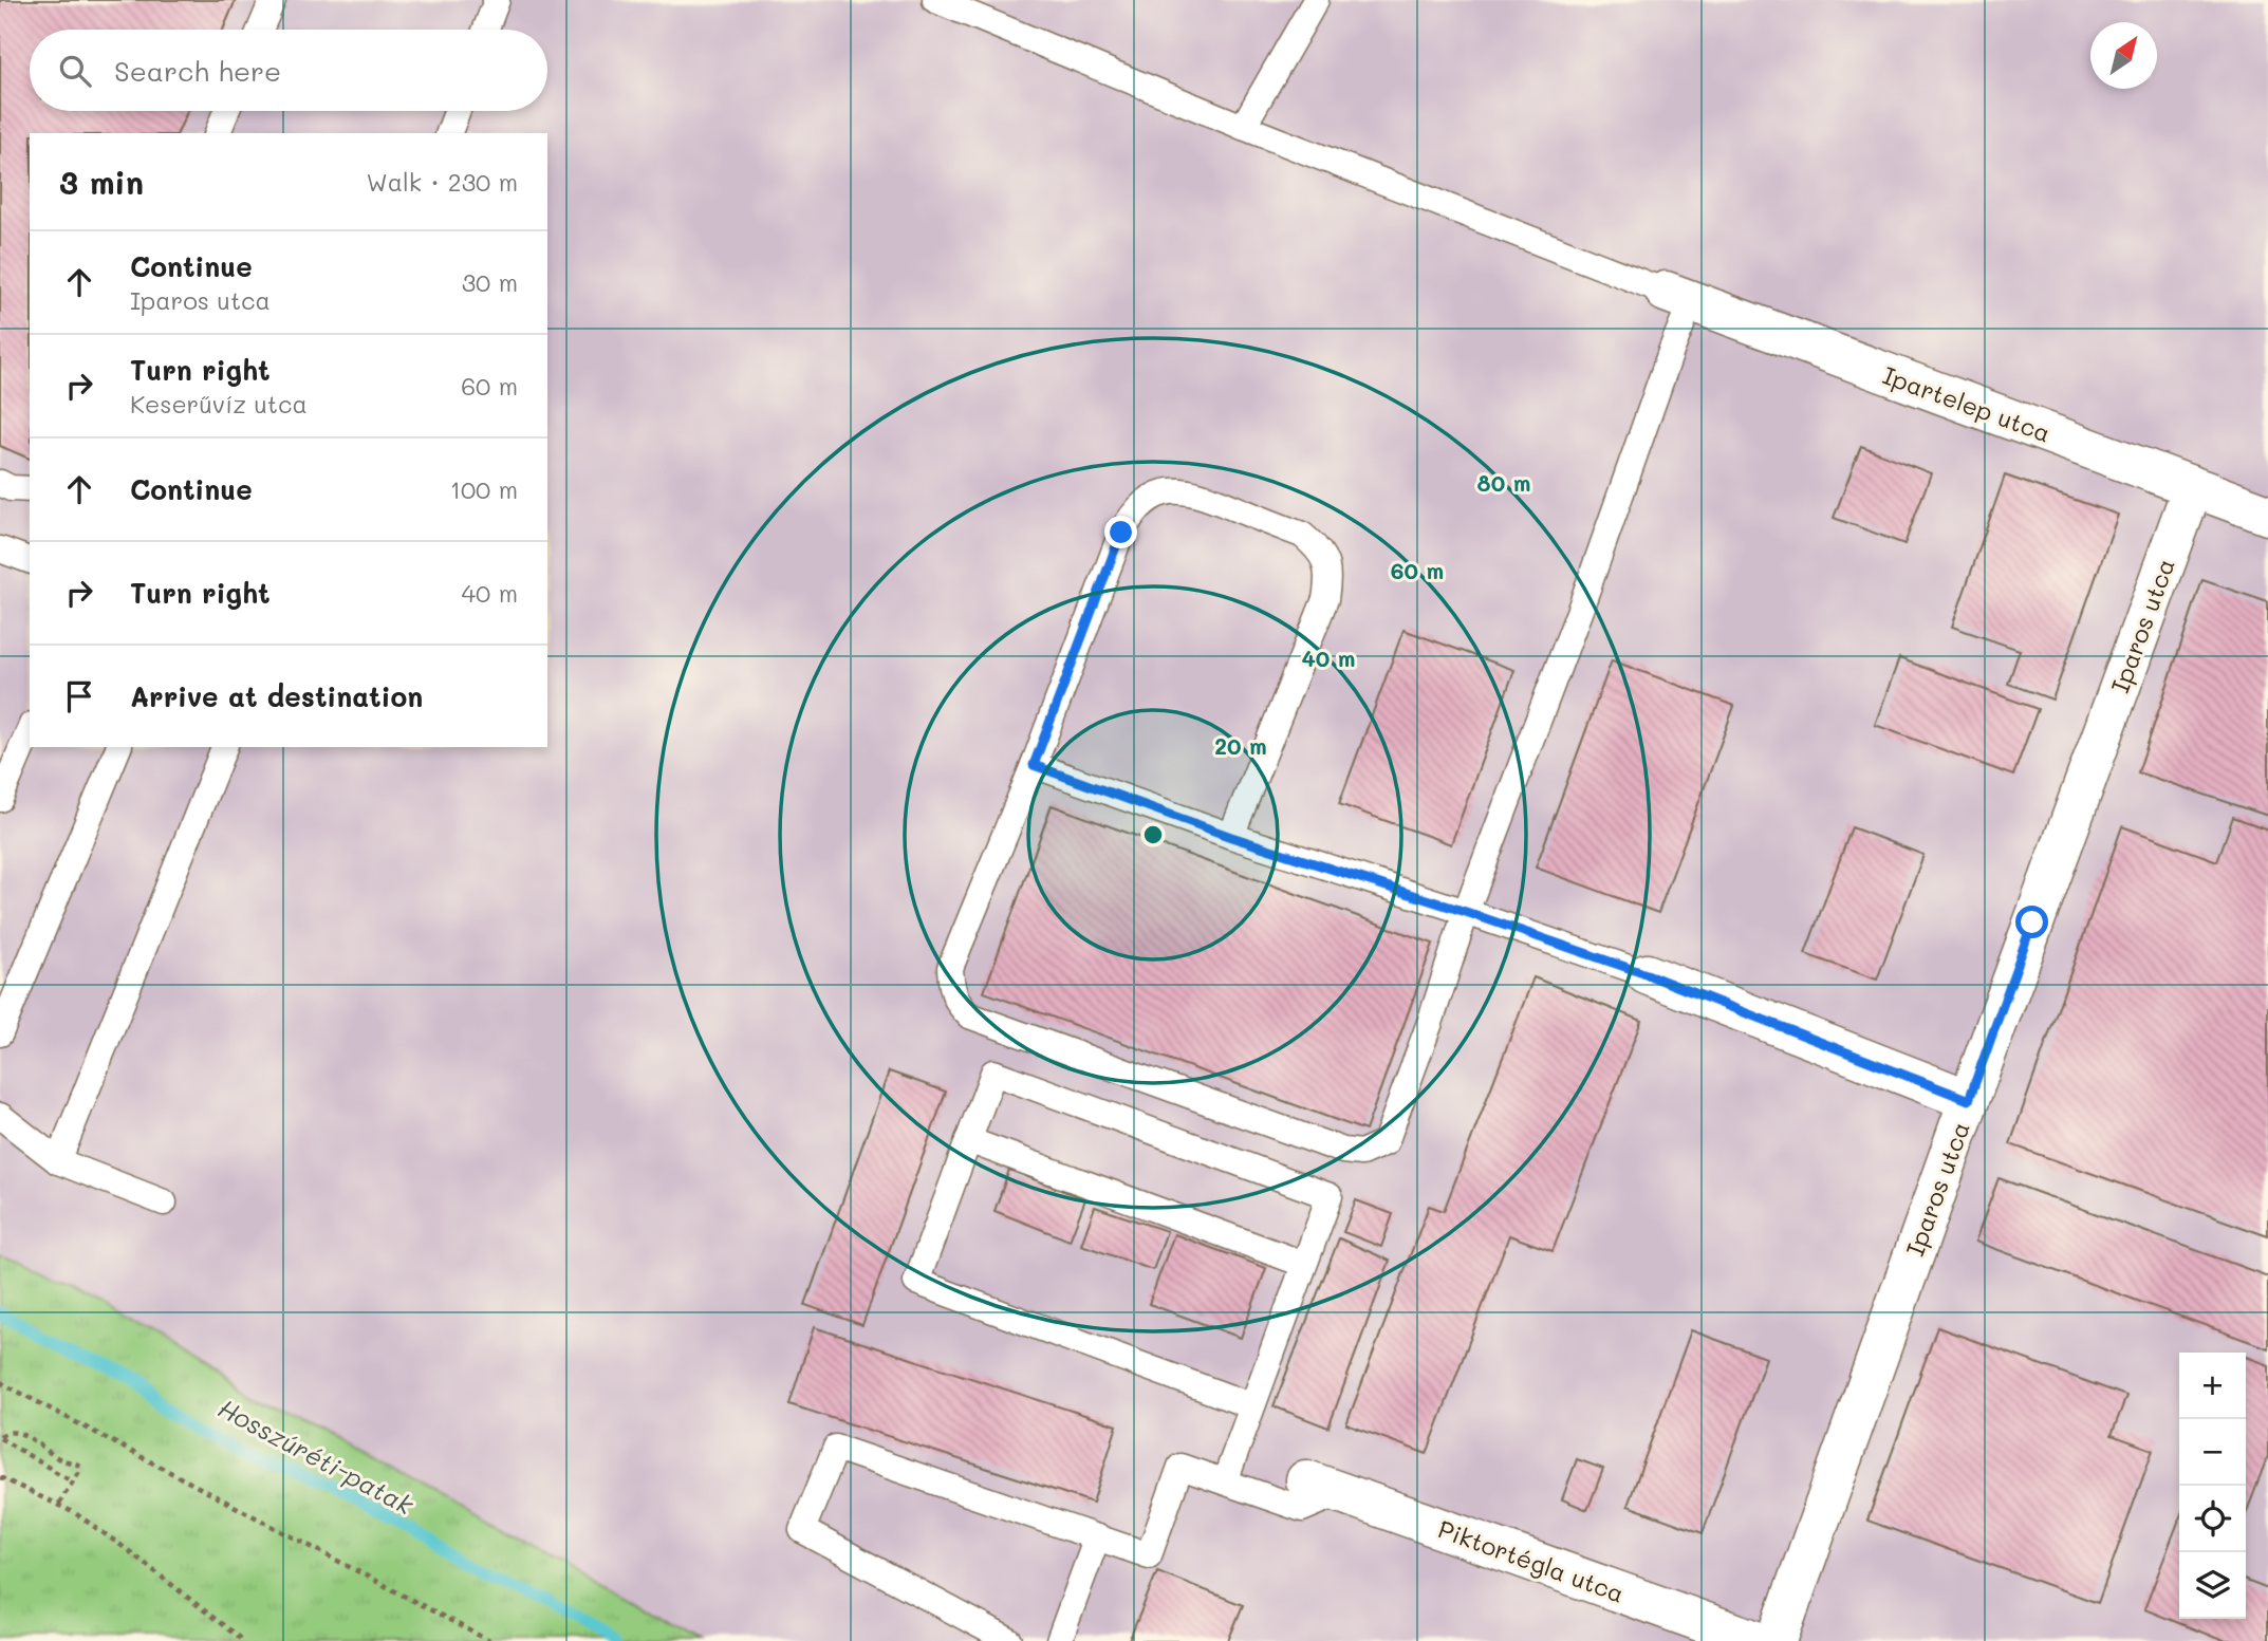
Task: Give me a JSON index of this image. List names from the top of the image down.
{
  "streets": {
    "street": ["Ipartelep utca", "Iparos utca", "Piktortégla utca"]
  },
  "crossings": [
    ["Ipartelep utca", "Iparos utca"]
  ],
  "water": ["Hosszúréti-patak"],
  "north": "top right",
  "page": {
    "search": "Search here",
    "heading": ["3 min", "Walk · 230 m"],
    "list": [
      ["Continue", "Iparos utca", "30 m"],
      ["Turn right", "Keserűvíz utca", "60 m"],
      ["Continue", "100 m"],
      ["Turn right", "40 m"],
      "Arrive at destination"
    ],
    "map_buttons": ["+", "−"]
  },
  "rings": [
    "80 m",
    "60 m",
    "40 m",
    "20 m"
  ]
}
